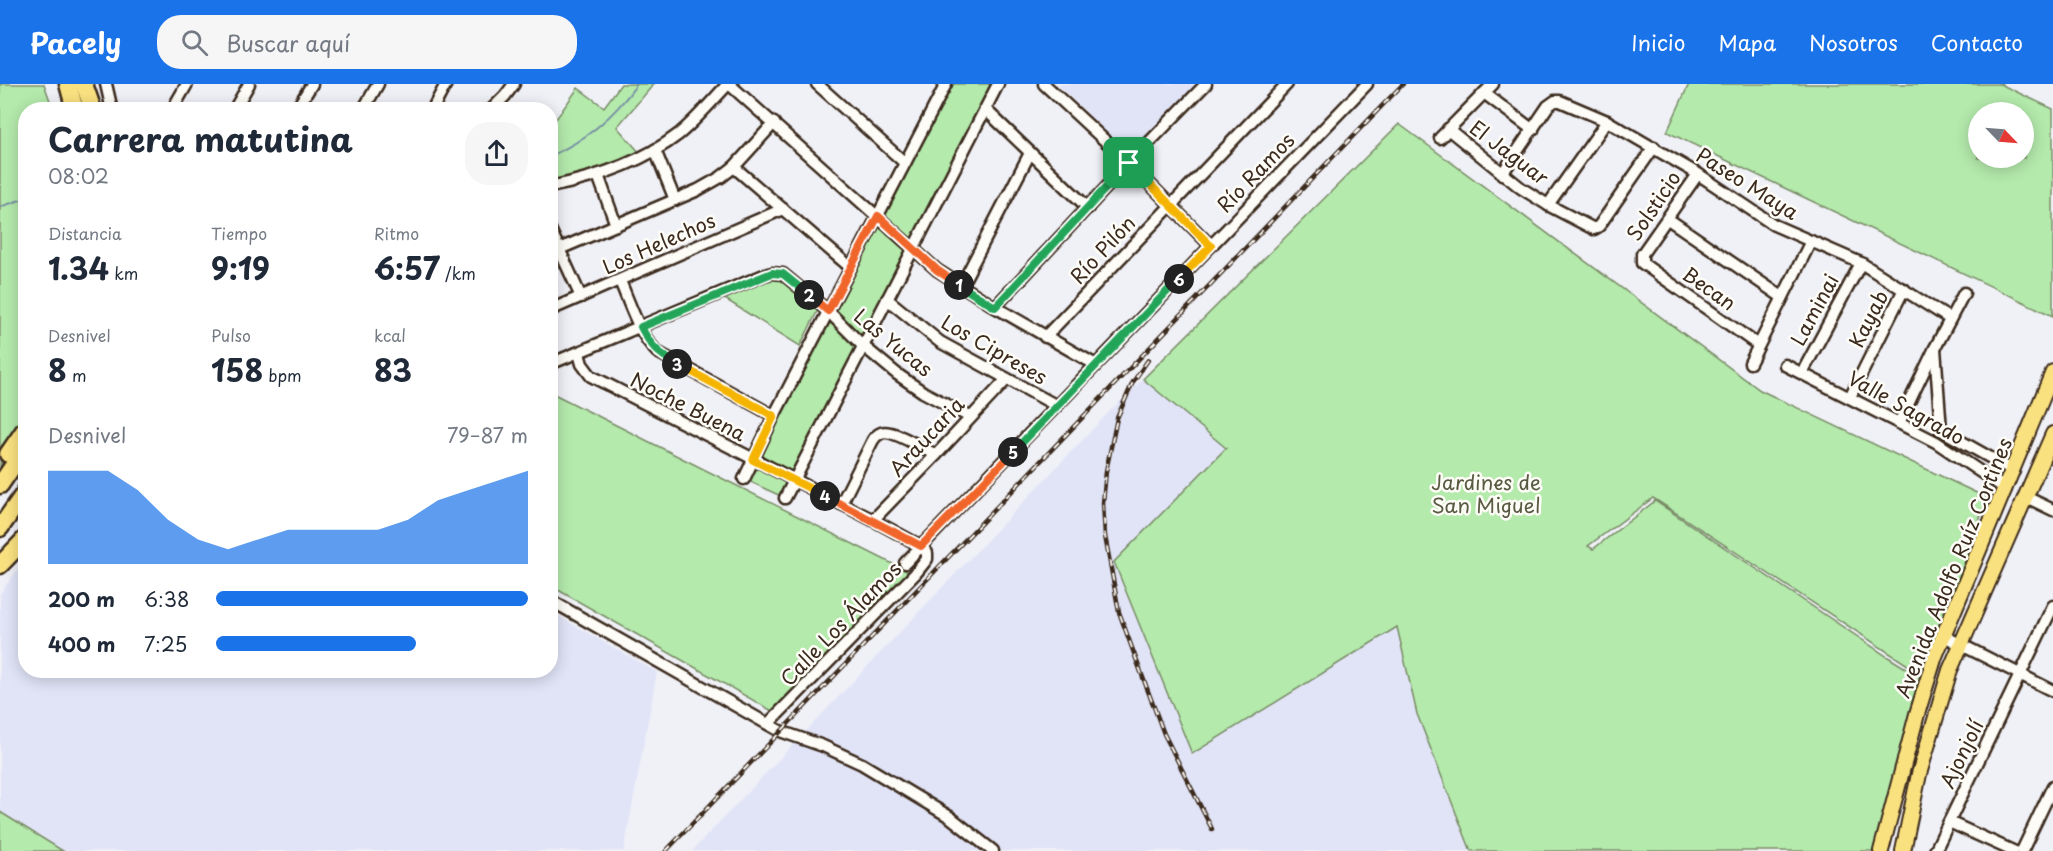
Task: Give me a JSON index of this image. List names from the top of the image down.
{
  "streets": {
    "main road": ["Avenida Adolfo Ruíz Cortines"],
    "street": [
      "El Jaguar",
      "Río Ramos",
      "Paseo Maya",
      "Solsticio",
      "Los Helechos",
      "Río Pilón",
      "Becan",
      "Laminai",
      "Kayab",
      "Las Yucas",
      "Los Cipreses",
      "Noche Buena",
      "Valle Sagrado",
      "Araucaria",
      "Calle Los Álamos",
      "Ajonjolí"
    ]
  },
  "crossings": [
    ["El Jaguar", "Paseo Maya"],
    ["Río Ramos", "Calle Los Álamos"],
    ["Paseo Maya", "Solsticio"],
    ["Paseo Maya", "Laminai"],
    ["Paseo Maya", "Kayab"],
    ["Solsticio", "Becan"],
    ["Laminai", "Valle Sagrado"],
    ["Kayab", "Valle Sagrado"],
    ["Las Yucas", "Noche Buena"],
    ["Las Yucas", "Araucaria"],
    ["Los Cipreses", "Araucaria"],
    ["Los Cipreses", "Calle Los Álamos"],
    ["Noche Buena", "Araucaria"],
    ["Noche Buena", "Calle Los Álamos"],
    ["Valle Sagrado", "Avenida Adolfo Ruíz Cortines"]
  ],
  "parks": ["Jardines de San Miguel"],
  "north": "bottom right",
  "page": {
    "header": "Pacely",
    "search": "Buscar aquí",
    "nav": [
      "Inicio",
      "Mapa",
      "Nosotros",
      "Contacto"
    ],
    "heading": ["Carrera matutina", "08:02"],
    "stats": [
      ["Distancia", "1.34 km"],
      ["Tiempo", "9:19"],
      ["Ritmo", "6:57 /km"],
      ["Desnivel", "8 m"],
      ["Pulso", "158 bpm"],
      ["kcal", "83"]
    ],
    "pins": [
      "6",
      "1",
      "2",
      "3",
      "5",
      "4"
    ],
    "chart": ["Desnivel", "79–87 m"],
    "list": [
      {
        "name": "200 m",
        "note": "6:38"
      },
      {
        "name": "400 m",
        "note": "7:25"
      }
    ]
  }
}
